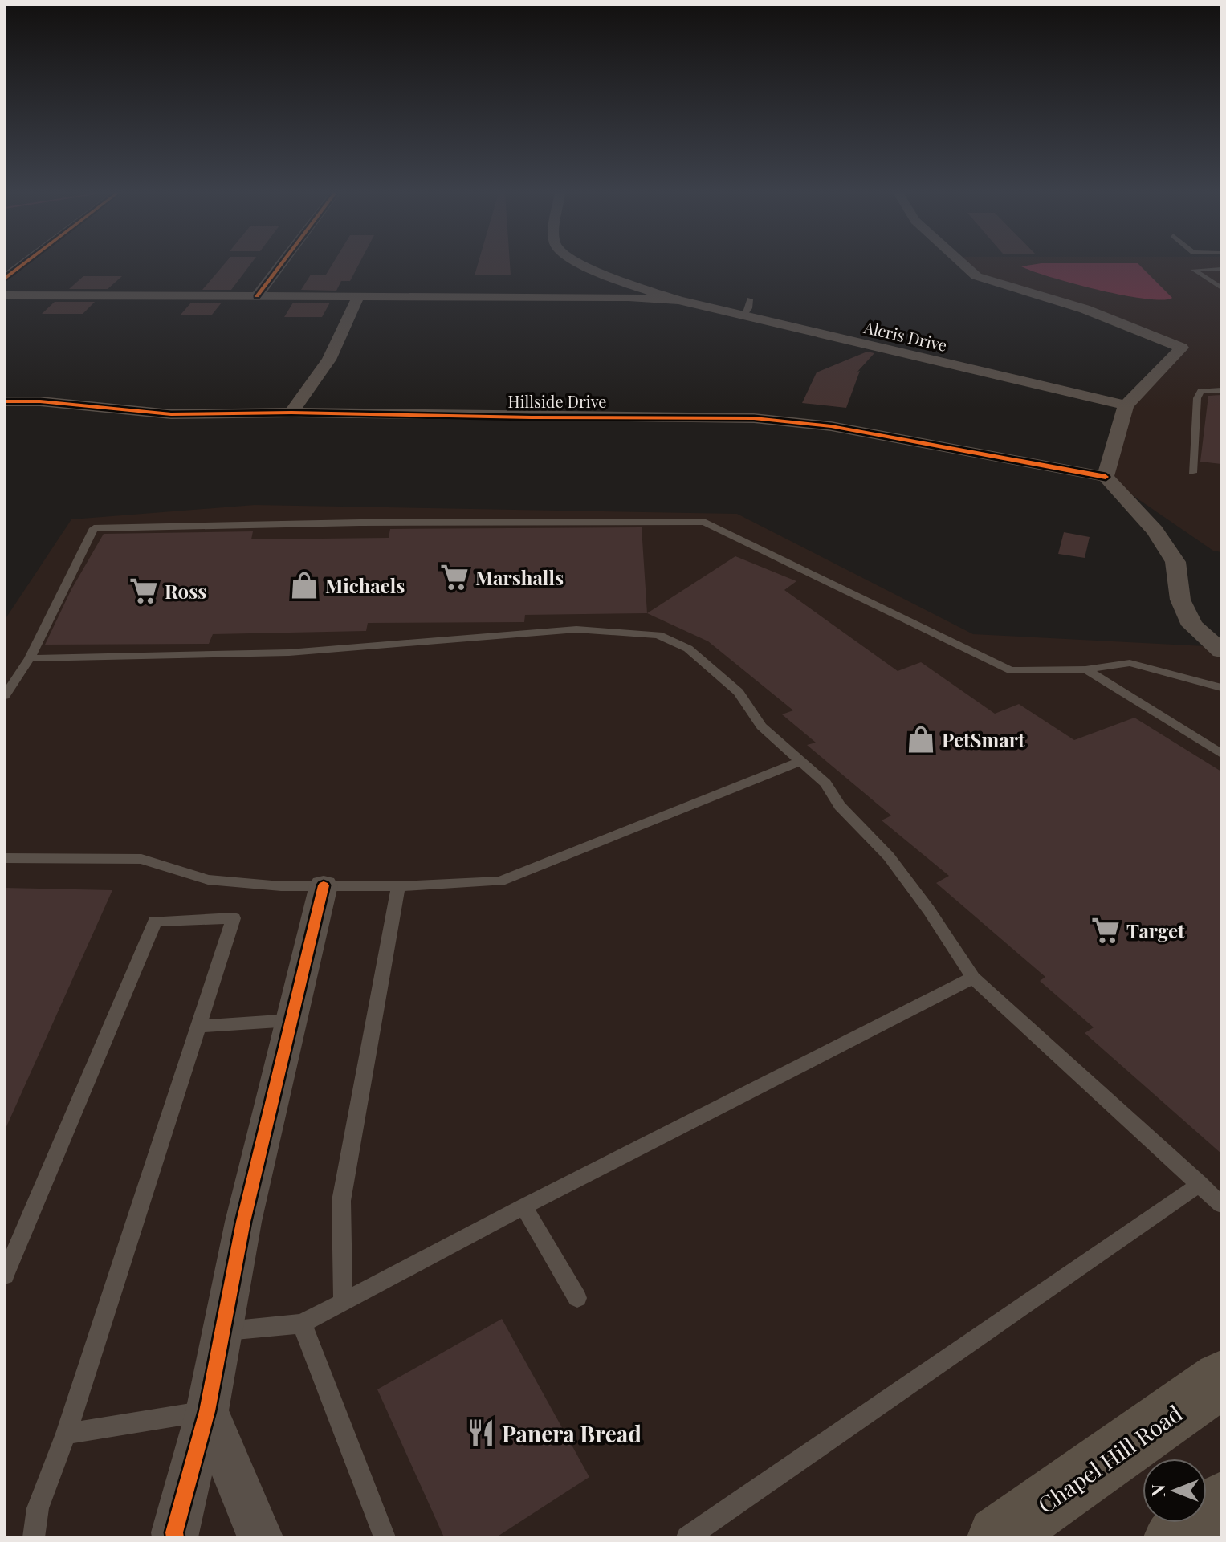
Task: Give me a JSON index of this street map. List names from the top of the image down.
{
  "streets": {
    "main road": ["Chapel Hill Road"],
    "street": ["Alcris Drive", "Hillside Drive"]
  },
  "places": {
    "supermarket": ["Marshalls", "Ross", "Target"],
    "shop": ["Michaels", "PetSmart"],
    "restaurant": ["Panera Bread"]
  },
  "north": "left"
}
